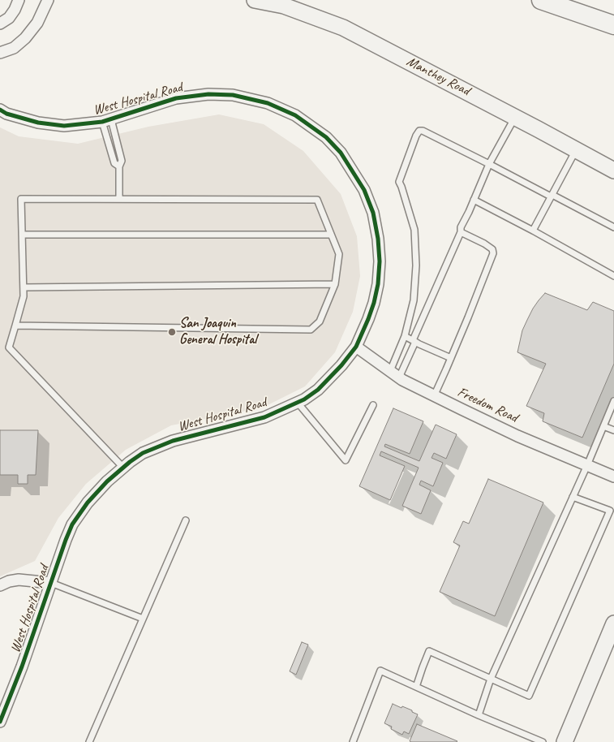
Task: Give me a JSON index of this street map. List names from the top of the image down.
{
  "streets": {
    "street": ["Manthey Road", "West Hospital Road", "Freedom Road"]
  },
  "crossings": [
    ["West Hospital Road", "Freedom Road"]
  ],
  "places": ["San Joaquin General Hospital"]
}
